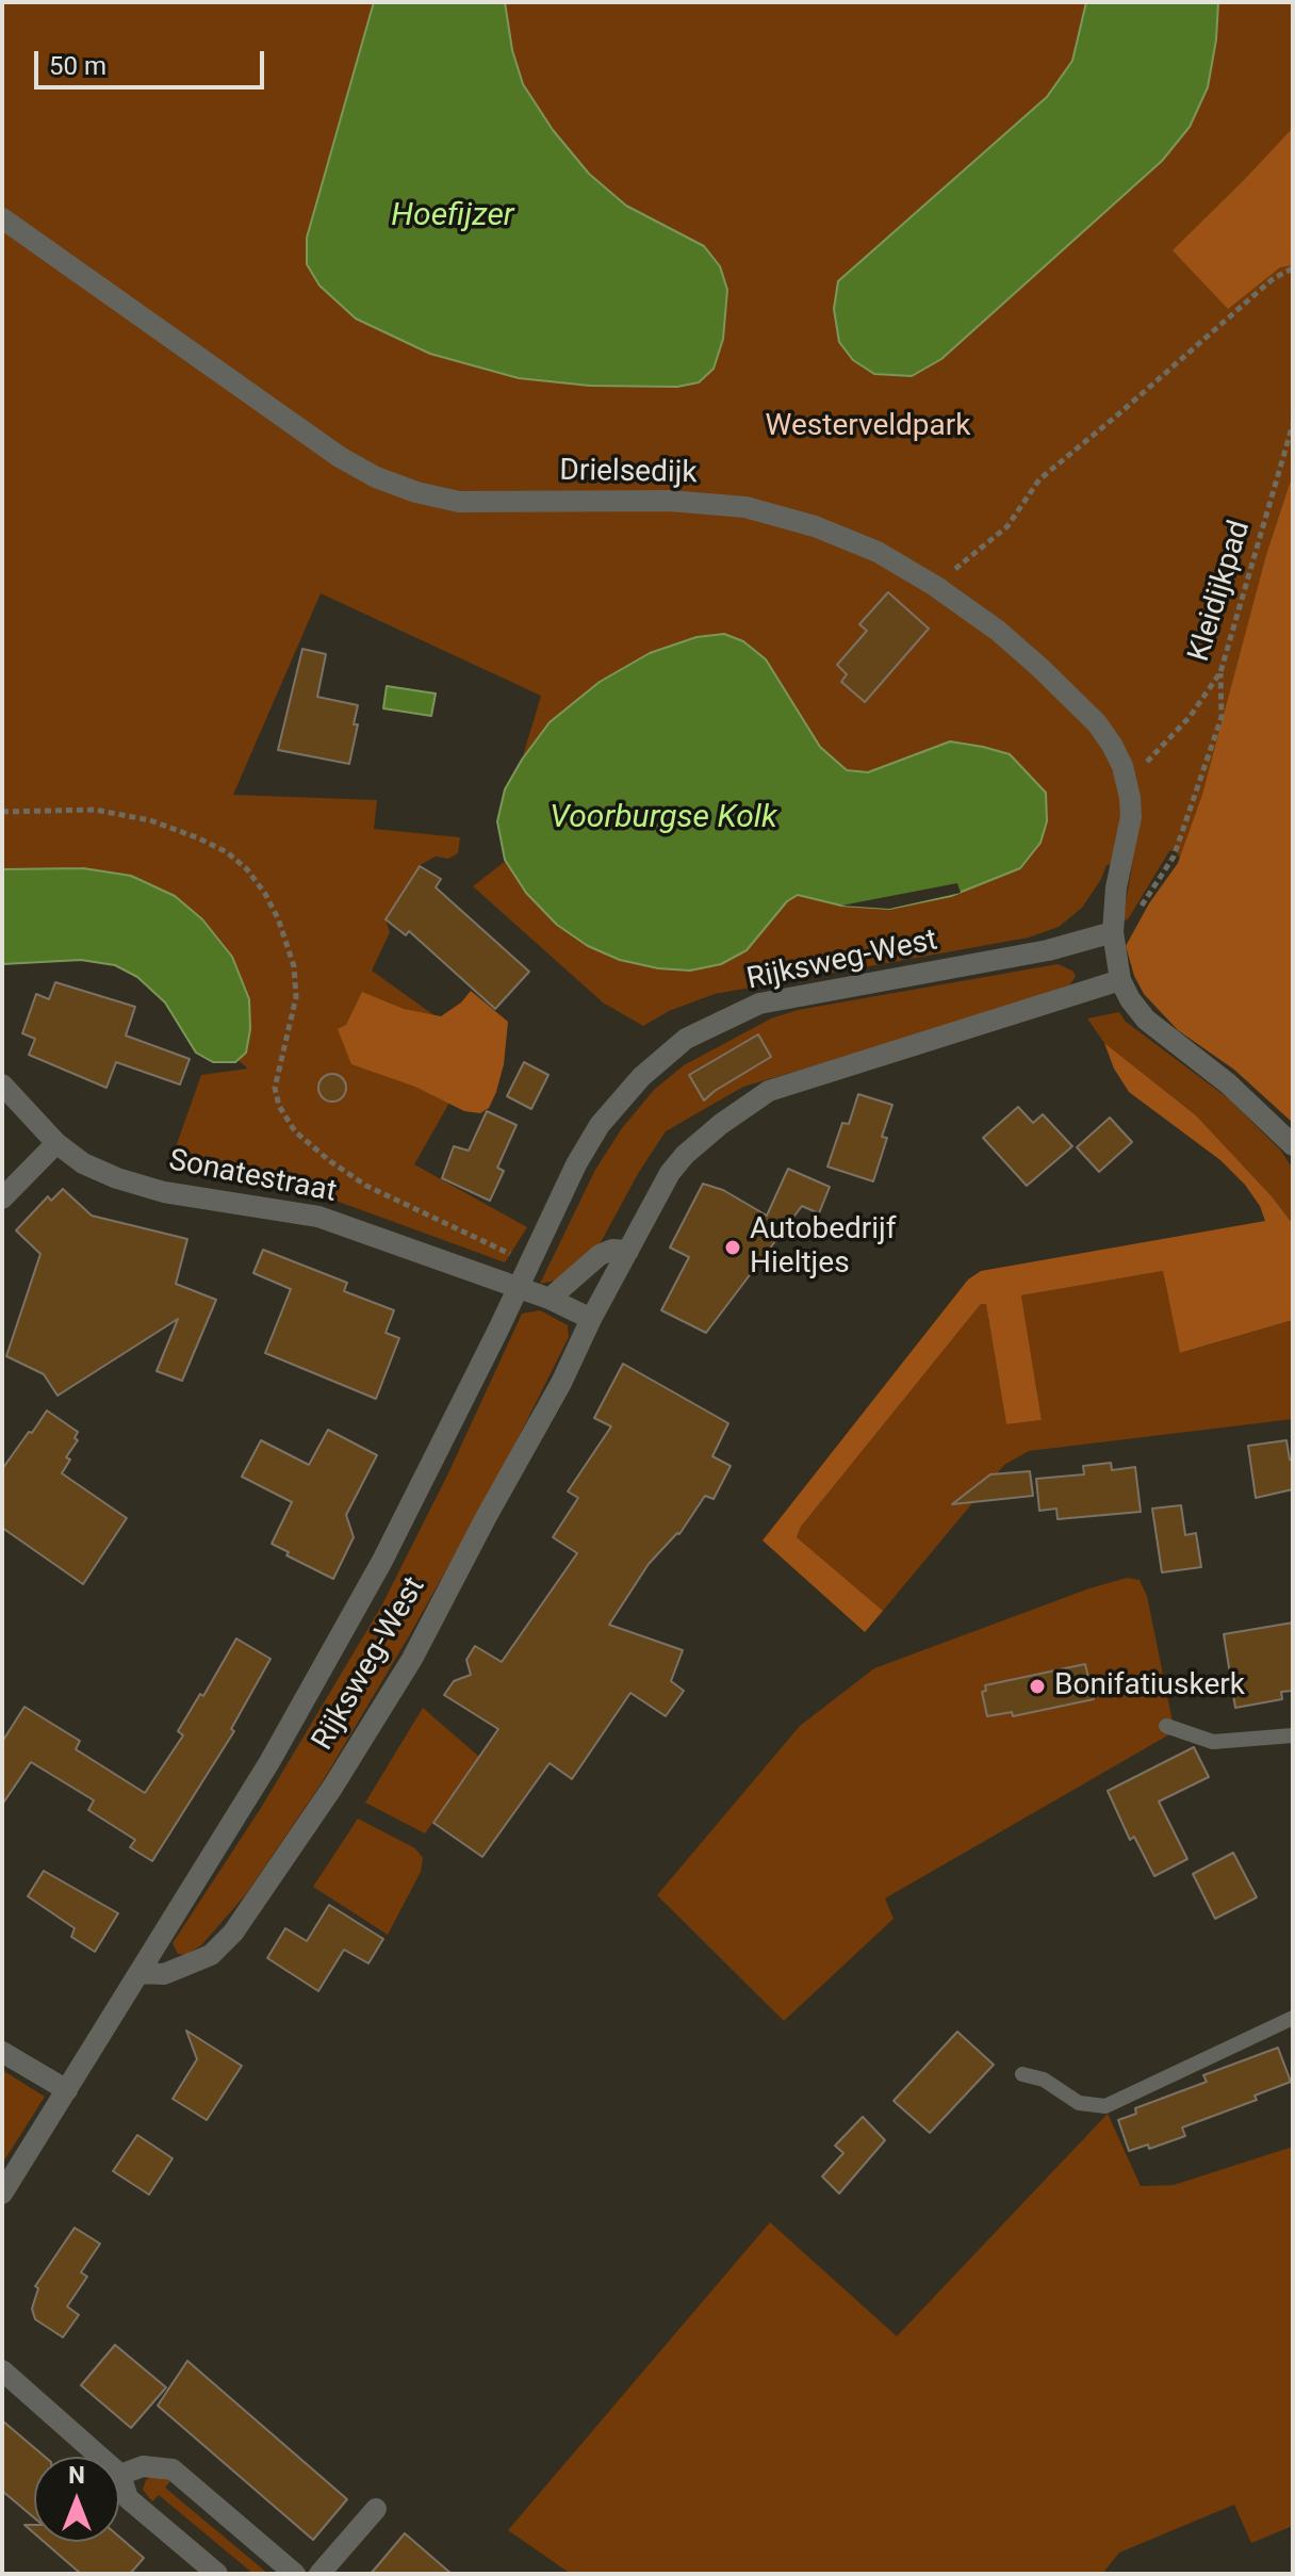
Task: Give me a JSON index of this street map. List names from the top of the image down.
{
  "streets": {
    "street": ["Drielsedijk", "Rijksweg-West", "Sonatestraat"],
    "path": ["Kleidijkpad"]
  },
  "crossings": [
    ["Drielsedijk", "Rijksweg-West"],
    ["Rijksweg-West", "Sonatestraat"]
  ],
  "water": ["Hoefijzer", "Voorburgse Kolk"],
  "parks": ["Westerveldpark"],
  "places": ["Autobedrijf Hieltjes", "Bonifatiuskerk"],
  "scale_bar": "50 m",
  "north": "top"
}
